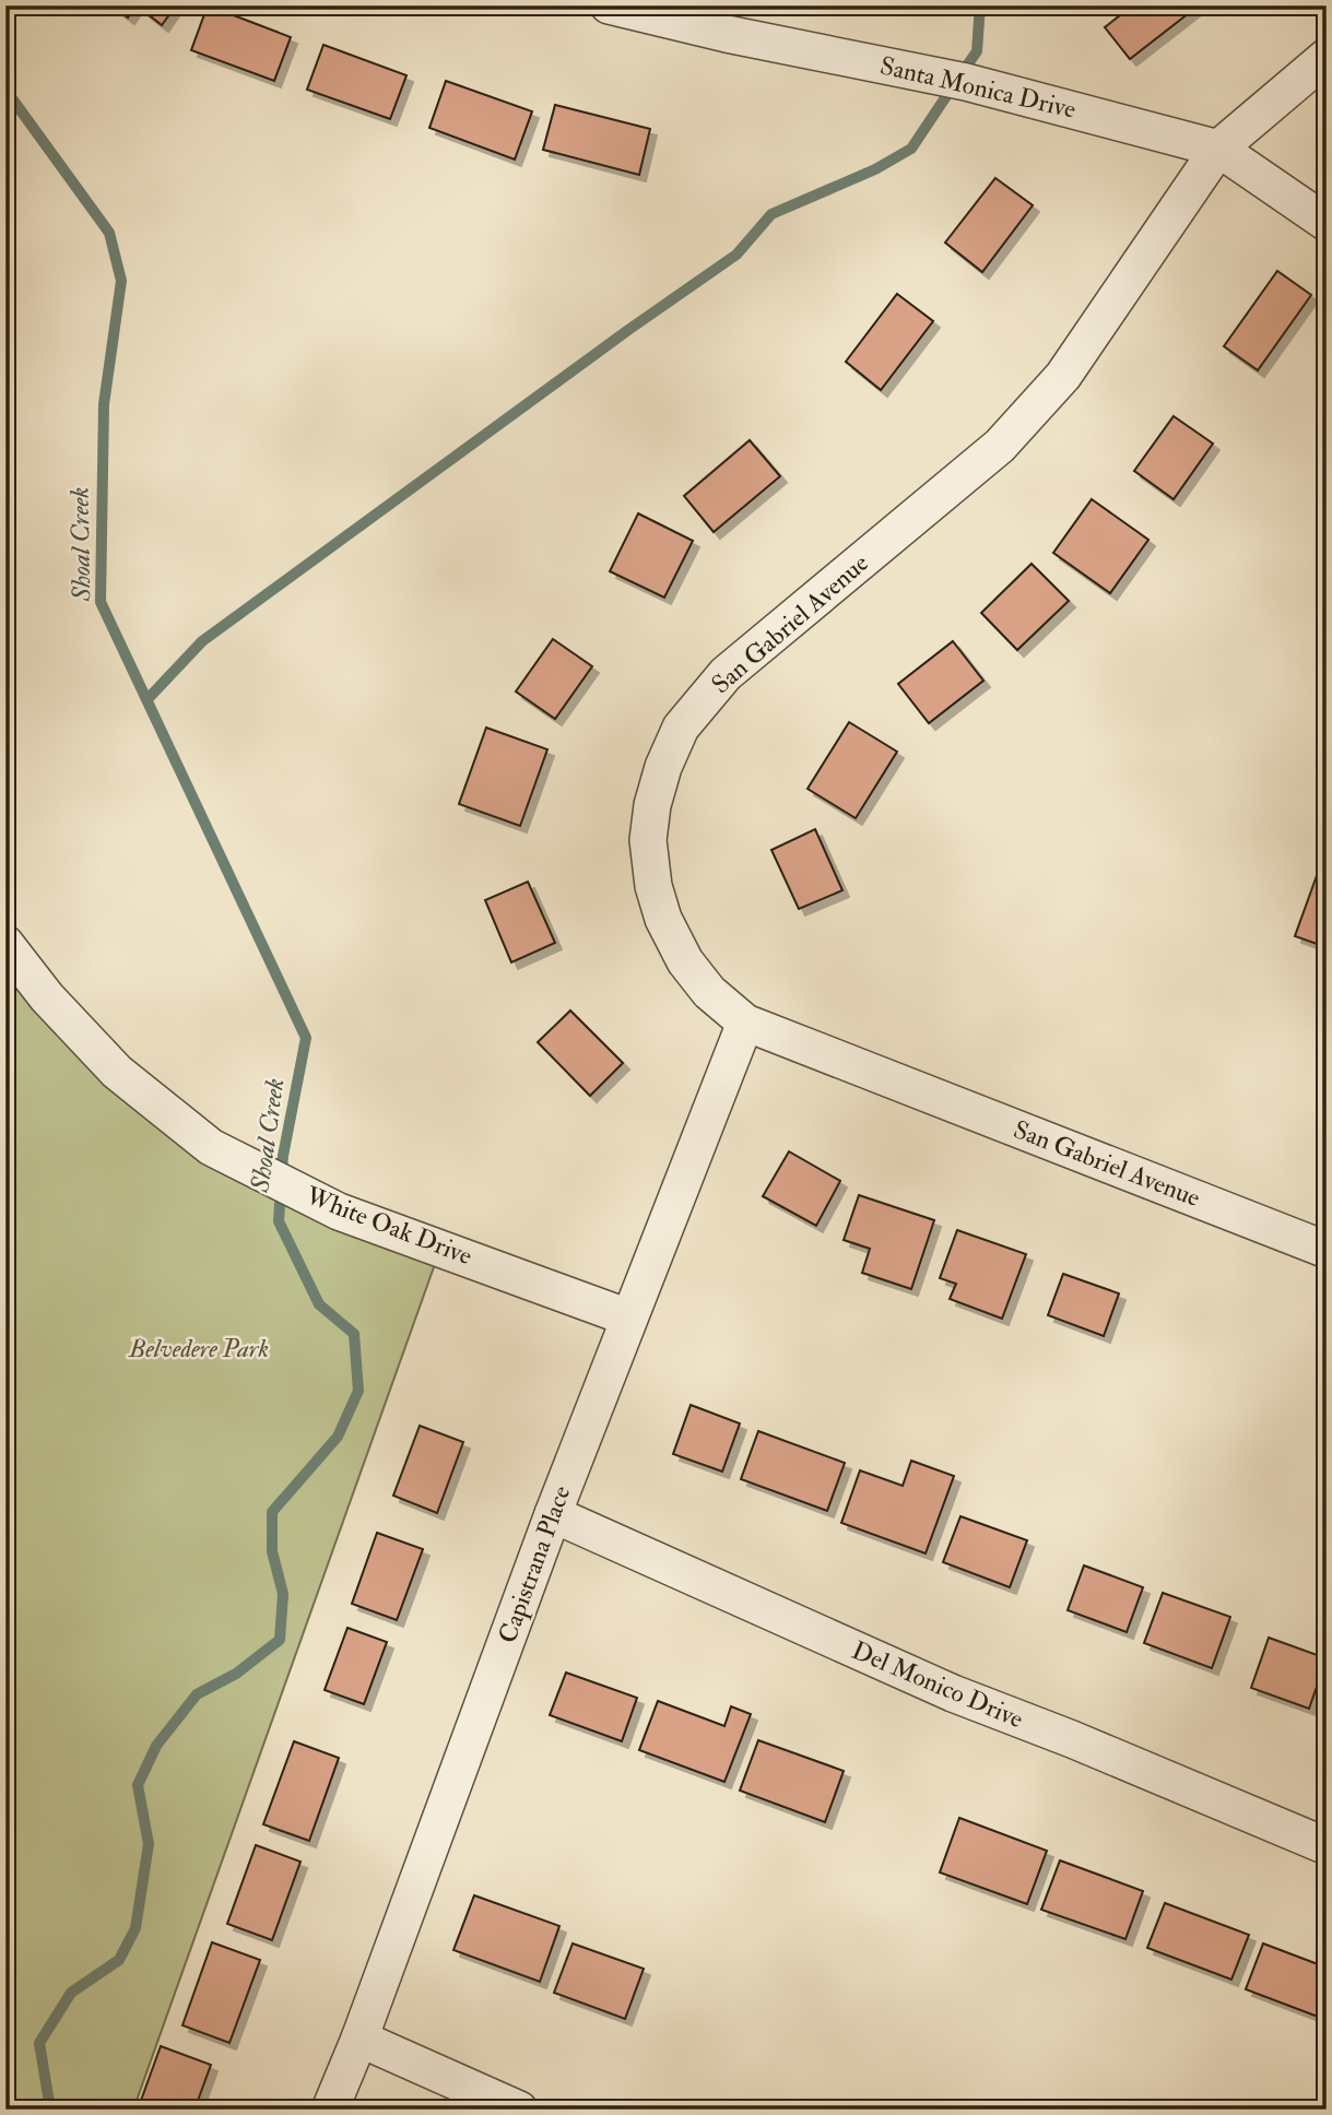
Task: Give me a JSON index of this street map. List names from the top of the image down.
{
  "streets": {
    "street": [
      "Santa Monica Drive",
      "San Gabriel Avenue",
      "White Oak Drive",
      "Capistrana Place",
      "Del Monico Drive"
    ]
  },
  "crossings": [
    ["Santa Monica Drive", "San Gabriel Avenue"],
    ["San Gabriel Avenue", "Capistrana Place"],
    ["White Oak Drive", "Capistrana Place"],
    ["Capistrana Place", "Del Monico Drive"]
  ],
  "water": ["Shoal Creek"],
  "parks": ["Belvedere Park"]
}
